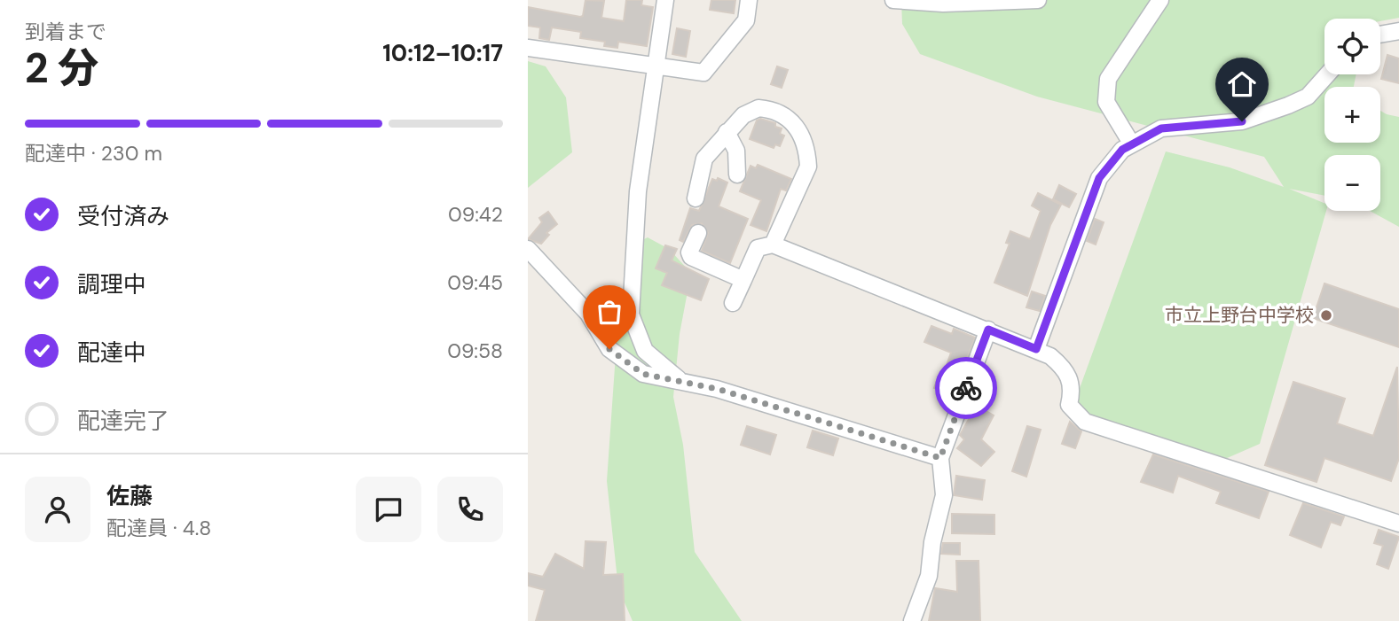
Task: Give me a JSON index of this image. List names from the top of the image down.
{
  "places": ["市立上野台中学校"],
  "page": {
    "heading": ["2 分", "到着まで", "10:12–10:17"],
    "panel": ["佐藤", "配達員 · 4.8"],
    "map_buttons": ["+", "−"],
    "bar": "配達中 · 230 m",
    "list": [
      ["受付済み", "09:42"],
      ["調理中", "09:45"],
      ["配達中", "09:58"],
      "配達完了"
    ]
  }
}
